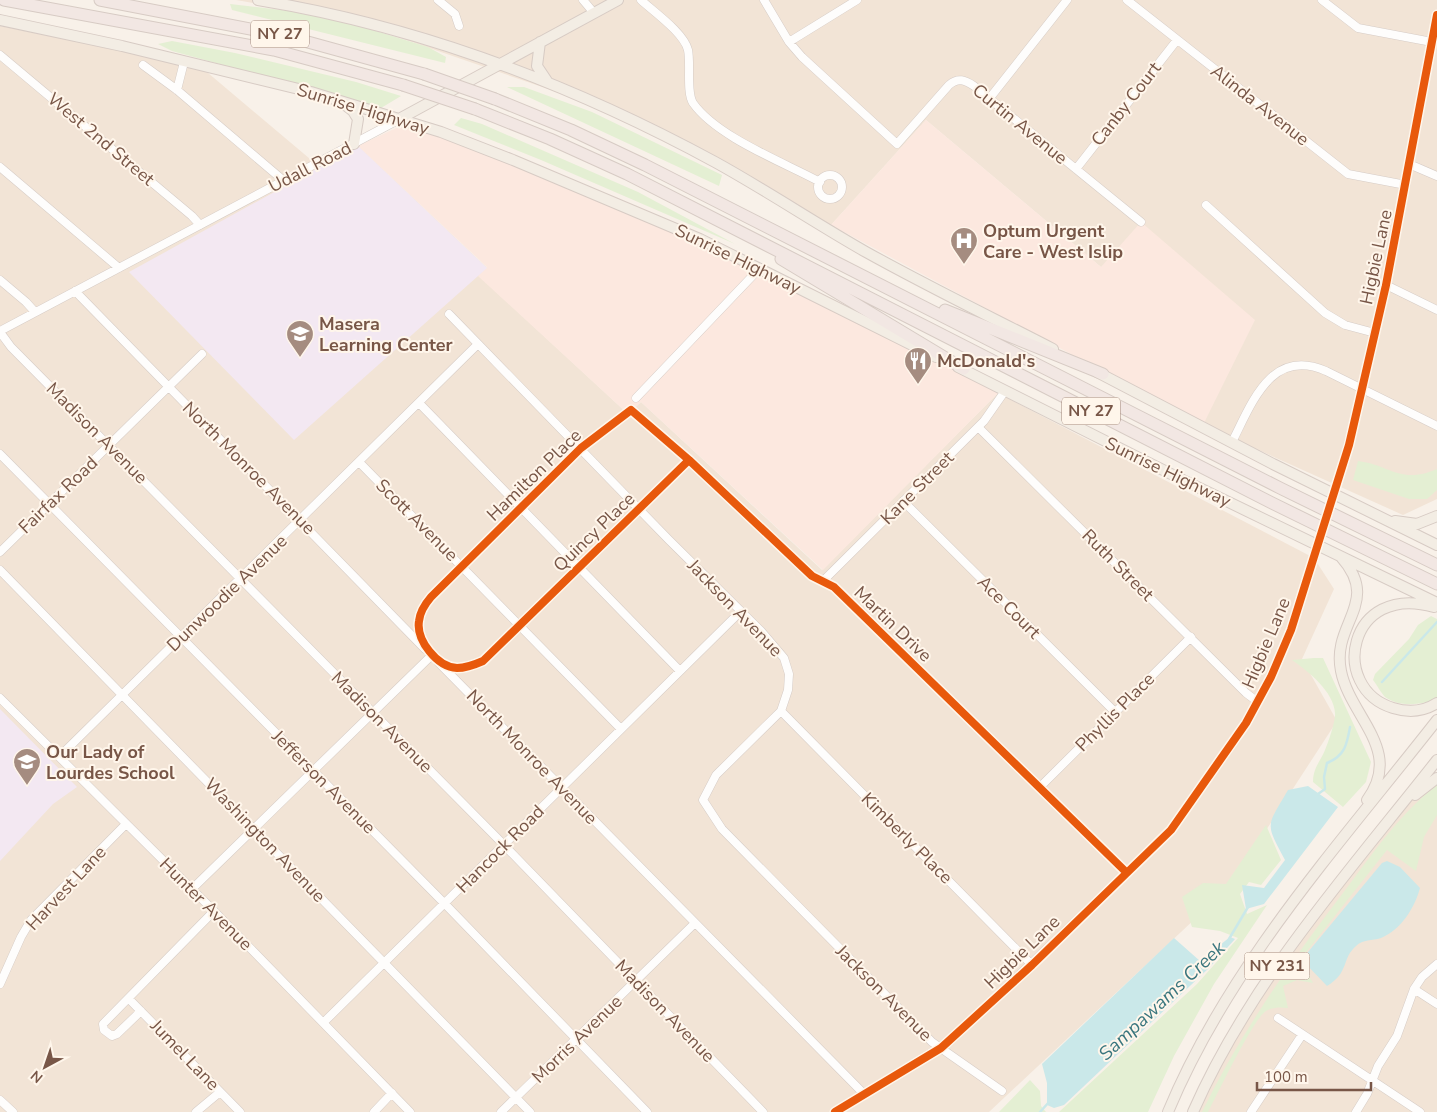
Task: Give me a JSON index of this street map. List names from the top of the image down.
{
  "streets": {
    "highway": ["NY 27", "Sunrise Highway"],
    "main road": ["Udall Road", "NY 231"],
    "street": [
      "Canby Court",
      "Alinda Avenue",
      "Curtin Avenue",
      "West 2nd Street",
      "Higbie Lane",
      "Madison Avenue",
      "North Monroe Avenue",
      "Hamilton Place",
      "Kane Street",
      "Fairfax Road",
      "Scott Avenue",
      "Quincy Place",
      "Ruth Street",
      "Dunwoodie Avenue",
      "Ace Court",
      "Jackson Avenue",
      "Martin Drive",
      "Phyllis Place",
      "Jefferson Avenue",
      "Kimberly Place",
      "Washington Avenue",
      "Hancock Road",
      "Harvest Lane",
      "Hunter Avenue",
      "Morris Avenue",
      "Jumel Lane"
    ]
  },
  "crossings": [
    ["Canby Court", "Alinda Avenue"],
    ["Canby Court", "Curtin Avenue"],
    ["Alinda Avenue", "Higbie Lane"],
    ["Sunrise Highway", "Udall Road"],
    ["Sunrise Highway", "Kane Street"],
    ["West 2nd Street", "Udall Road"],
    ["Udall Road", "Madison Avenue"],
    ["Udall Road", "North Monroe Avenue"],
    ["Higbie Lane", "North Monroe Avenue"],
    ["Higbie Lane", "Ruth Street"],
    ["Higbie Lane", "Jackson Avenue"],
    ["Higbie Lane", "Martin Drive"],
    ["Higbie Lane", "Kimberly Place"],
    ["Madison Avenue", "Fairfax Road"],
    ["Madison Avenue", "Dunwoodie Avenue"],
    ["Madison Avenue", "Hancock Road"],
    ["Madison Avenue", "Morris Avenue"],
    ["North Monroe Avenue", "Hamilton Place"],
    ["North Monroe Avenue", "Fairfax Road"],
    ["North Monroe Avenue", "Scott Avenue"],
    ["North Monroe Avenue", "Quincy Place"],
    ["North Monroe Avenue", "Dunwoodie Avenue"],
    ["North Monroe Avenue", "Hancock Road"],
    ["North Monroe Avenue", "Morris Avenue"],
    ["Hamilton Place", "Scott Avenue"],
    ["Hamilton Place", "Quincy Place"],
    ["Hamilton Place", "Jackson Avenue"],
    ["Hamilton Place", "Martin Drive"],
    ["Kane Street", "Ruth Street"],
    ["Kane Street", "Ace Court"],
    ["Kane Street", "Martin Drive"],
    ["Fairfax Road", "Jefferson Avenue"],
    ["Scott Avenue", "Quincy Place"],
    ["Scott Avenue", "Dunwoodie Avenue"],
    ["Scott Avenue", "Hancock Road"],
    ["Quincy Place", "Jackson Avenue"],
    ["Quincy Place", "Martin Drive"],
    ["Ruth Street", "Phyllis Place"],
    ["Dunwoodie Avenue", "Jackson Avenue"],
    ["Dunwoodie Avenue", "Jefferson Avenue"],
    ["Dunwoodie Avenue", "Washington Avenue"],
    ["Dunwoodie Avenue", "Hunter Avenue"],
    ["Ace Court", "Phyllis Place"],
    ["Jackson Avenue", "Kimberly Place"],
    ["Jackson Avenue", "Hancock Road"],
    ["Martin Drive", "Phyllis Place"],
    ["Jefferson Avenue", "Hancock Road"],
    ["Jefferson Avenue", "Morris Avenue"],
    ["Washington Avenue", "Hancock Road"],
    ["Washington Avenue", "Morris Avenue"],
    ["Hancock Road", "Hunter Avenue"],
    ["Harvest Lane", "Hunter Avenue"]
  ],
  "water": ["Sampawams Creek"],
  "places": {
    "hospital": ["Optum Urgent Care - West Islip"],
    "school or university": ["Masera Learning Center", "Our Lady of Lourdes School"],
    "restaurant": ["McDonald's"]
  },
  "scale_bar": "100 m",
  "north": "bottom left"
}
